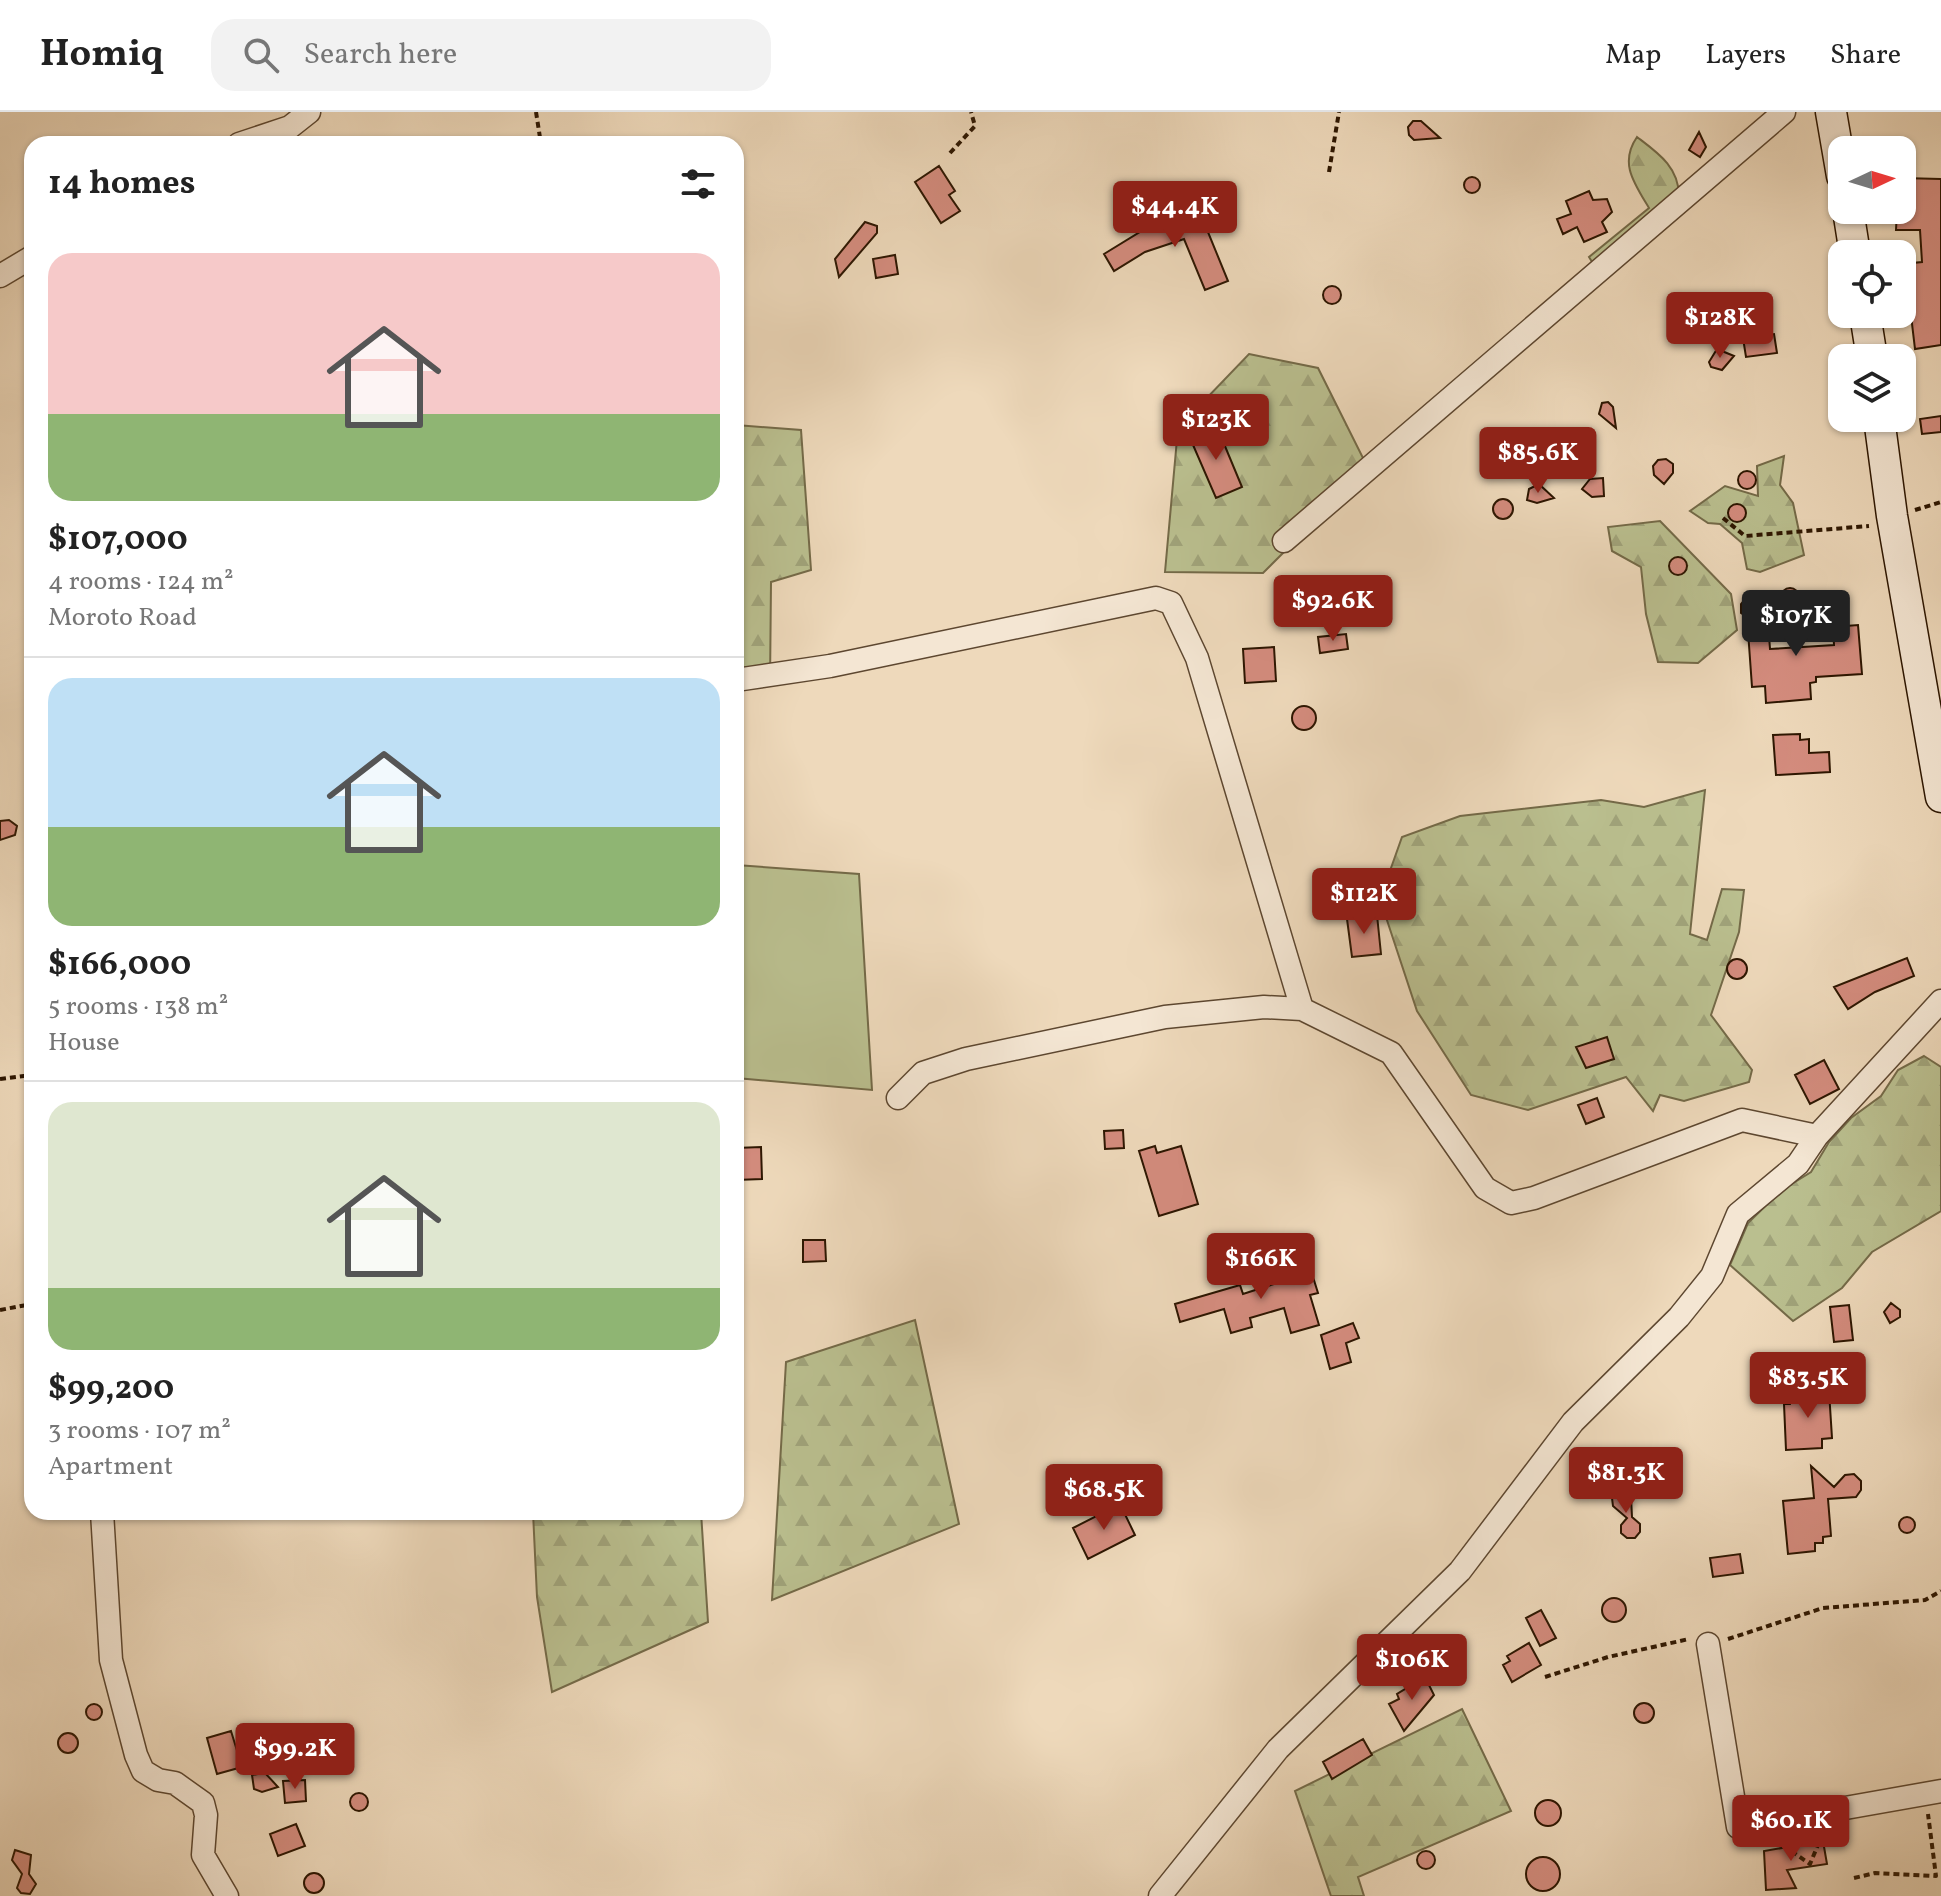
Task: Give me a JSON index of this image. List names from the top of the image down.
{
  "north": "right",
  "page": {
    "header": "Homiq",
    "search": "Search here",
    "nav": ["Map", "Layers", "Share"],
    "heading": "14 homes",
    "price": [
      "$44.4K",
      "$128K",
      "$123K",
      "$85.6K",
      "$92.6K",
      "$107K",
      "$112K",
      "$166K",
      "$83.5K",
      "$81.3K",
      "$68.5K",
      "$106K",
      "$99.2K",
      "$60.1K"
    ],
    "list": [
      {
        "name": "$107,000",
        "note": "4 rooms · 124 m² · Moroto Road"
      },
      {
        "name": "$166,000",
        "note": "5 rooms · 138 m² · House"
      },
      {
        "name": "$99,200",
        "note": "3 rooms · 107 m² · Apartment"
      }
    ]
  }
}
